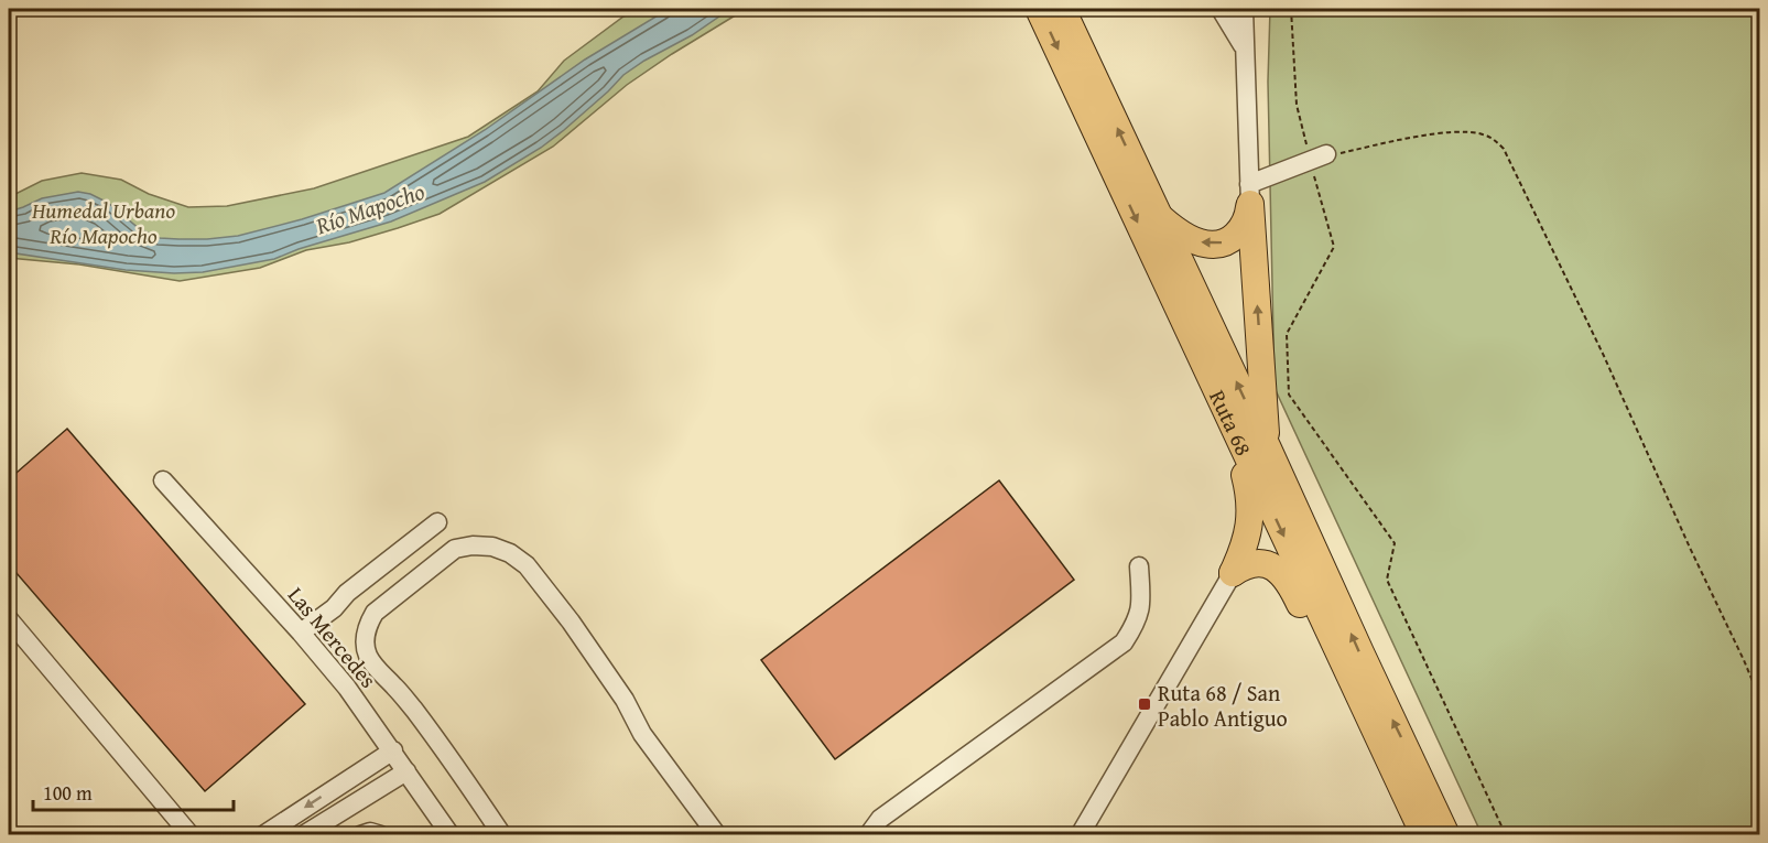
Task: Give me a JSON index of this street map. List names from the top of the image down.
{
  "streets": {
    "highway": ["Ruta 68"],
    "street": ["Las Mercedes"]
  },
  "water": ["Río Mapocho"],
  "parks": ["Humedal Urbano Río Mapocho"],
  "places": {
    "transit": ["Ruta 68 / San Pablo Antiguo"]
  },
  "scale_bar": "100 m"
}
